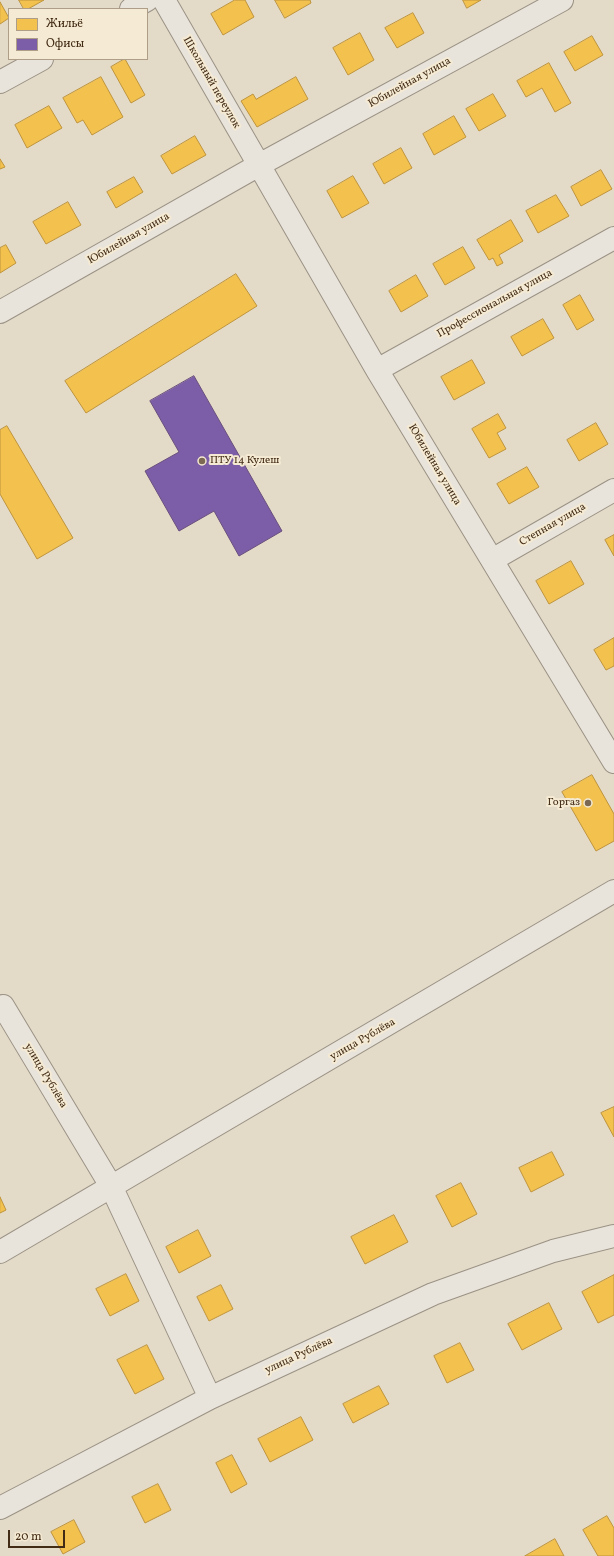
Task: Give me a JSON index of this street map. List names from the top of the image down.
{
  "streets": {
    "street": [
      "Школьный переулок",
      "Юбилейная улица",
      "Профессиональная улица",
      "Степная улица",
      "улица Рублёва"
    ]
  },
  "crossings": [
    ["Школьный переулок", "Юбилейная улица"],
    ["Юбилейная улица", "Профессиональная улица"],
    ["Юбилейная улица", "Степная улица"]
  ],
  "places": ["ПТУ 14 Кулеш", "Горгаз"],
  "legend": ["Жильё", "Офисы"],
  "scale_bar": "20 m"
}
